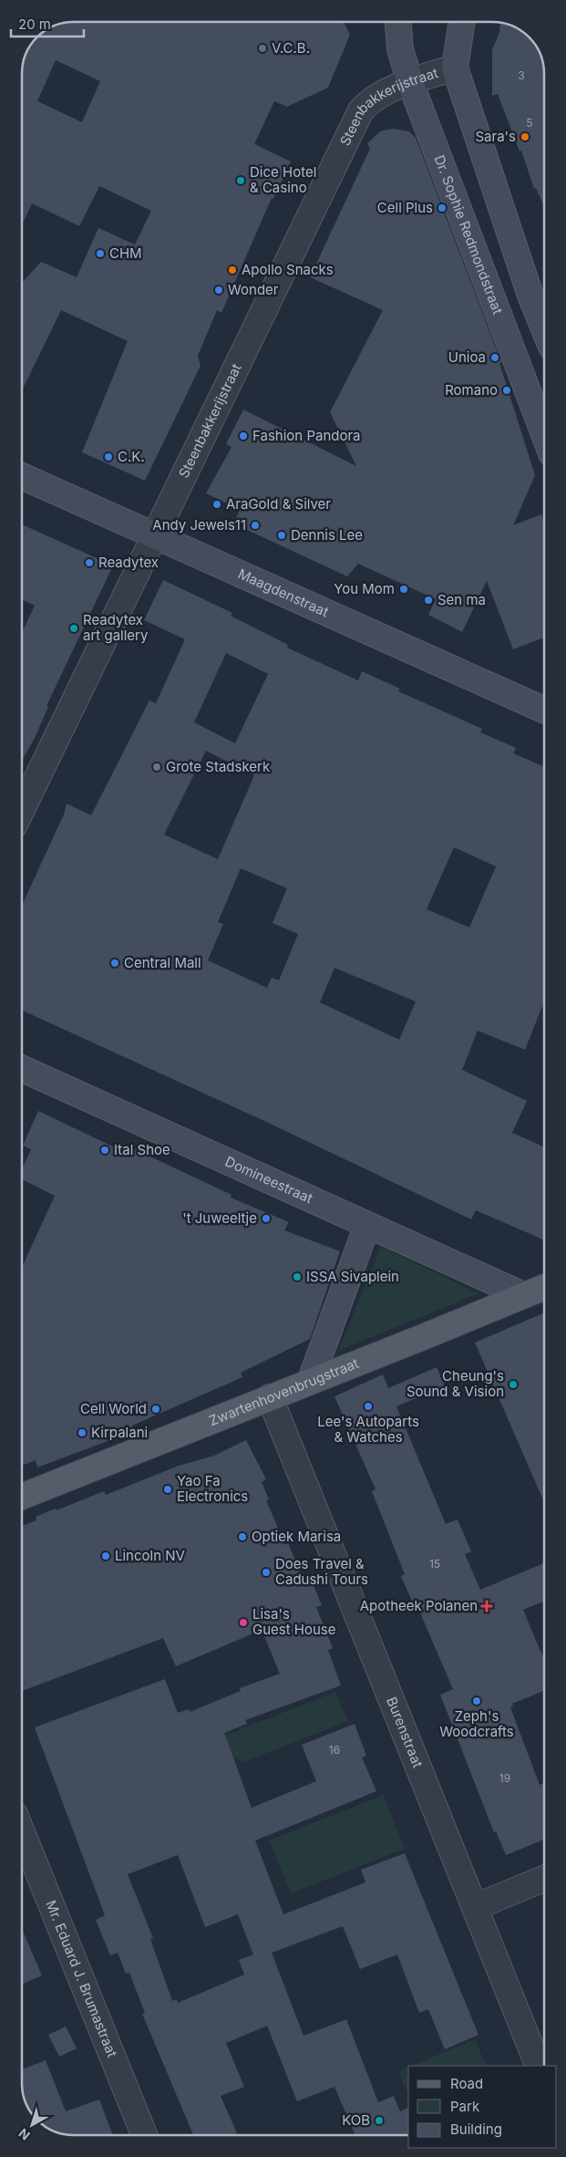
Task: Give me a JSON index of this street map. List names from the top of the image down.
{
  "streets": {
    "main road": ["Zwartenhovenbrugstraat"],
    "street": [
      "Steenbakkerijstraat",
      "Dr. Sophie Redmondstraat",
      "Maagdenstraat",
      "Domineestraat",
      "Burenstraat",
      "Mr. Eduard J. Brumastraat"
    ]
  },
  "crossings": [
    ["Steenbakkerijstraat", "Dr. Sophie Redmondstraat"],
    ["Steenbakkerijstraat", "Maagdenstraat"],
    ["Domineestraat", "Zwartenhovenbrugstraat"],
    ["Zwartenhovenbrugstraat", "Burenstraat"]
  ],
  "places": {
    "other": [
      "V.C.B.",
      "Sara's",
      "Dice Hotel & Casino",
      "Cell Plus",
      "CHM",
      "Apollo Snacks",
      "Wonder",
      "Unioa",
      "Romano",
      "Fashion Pandora",
      "C.K.",
      "AraGold & Silver",
      "Andy Jewels11",
      "Dennis Lee",
      "Readytex",
      "You Mom",
      "Sen ma",
      "Readytex art gallery",
      "Grote Stadskerk",
      "Central Mall",
      "Ital Shoe",
      "'t Juweeltje",
      "ISSA Sivaplein",
      "Cheung's Sound & Vision",
      "Lee's Autoparts & Watches",
      "Cell World",
      "Kirpalani",
      "Yao Fa Electronics",
      "Optiek Marisa",
      "Lincoln NV",
      "Does Travel & Cadushi Tours",
      "Lisa's Guest House",
      "Zeph's Woodcrafts",
      "KOB"
    ],
    "health": ["Apotheek Polanen"]
  },
  "house_numbers": [
    "3",
    "5",
    "15",
    "16",
    "19"
  ],
  "legend": ["Road", "Park", "Building"],
  "scale_bar": "20 m",
  "north": "bottom left"
}
